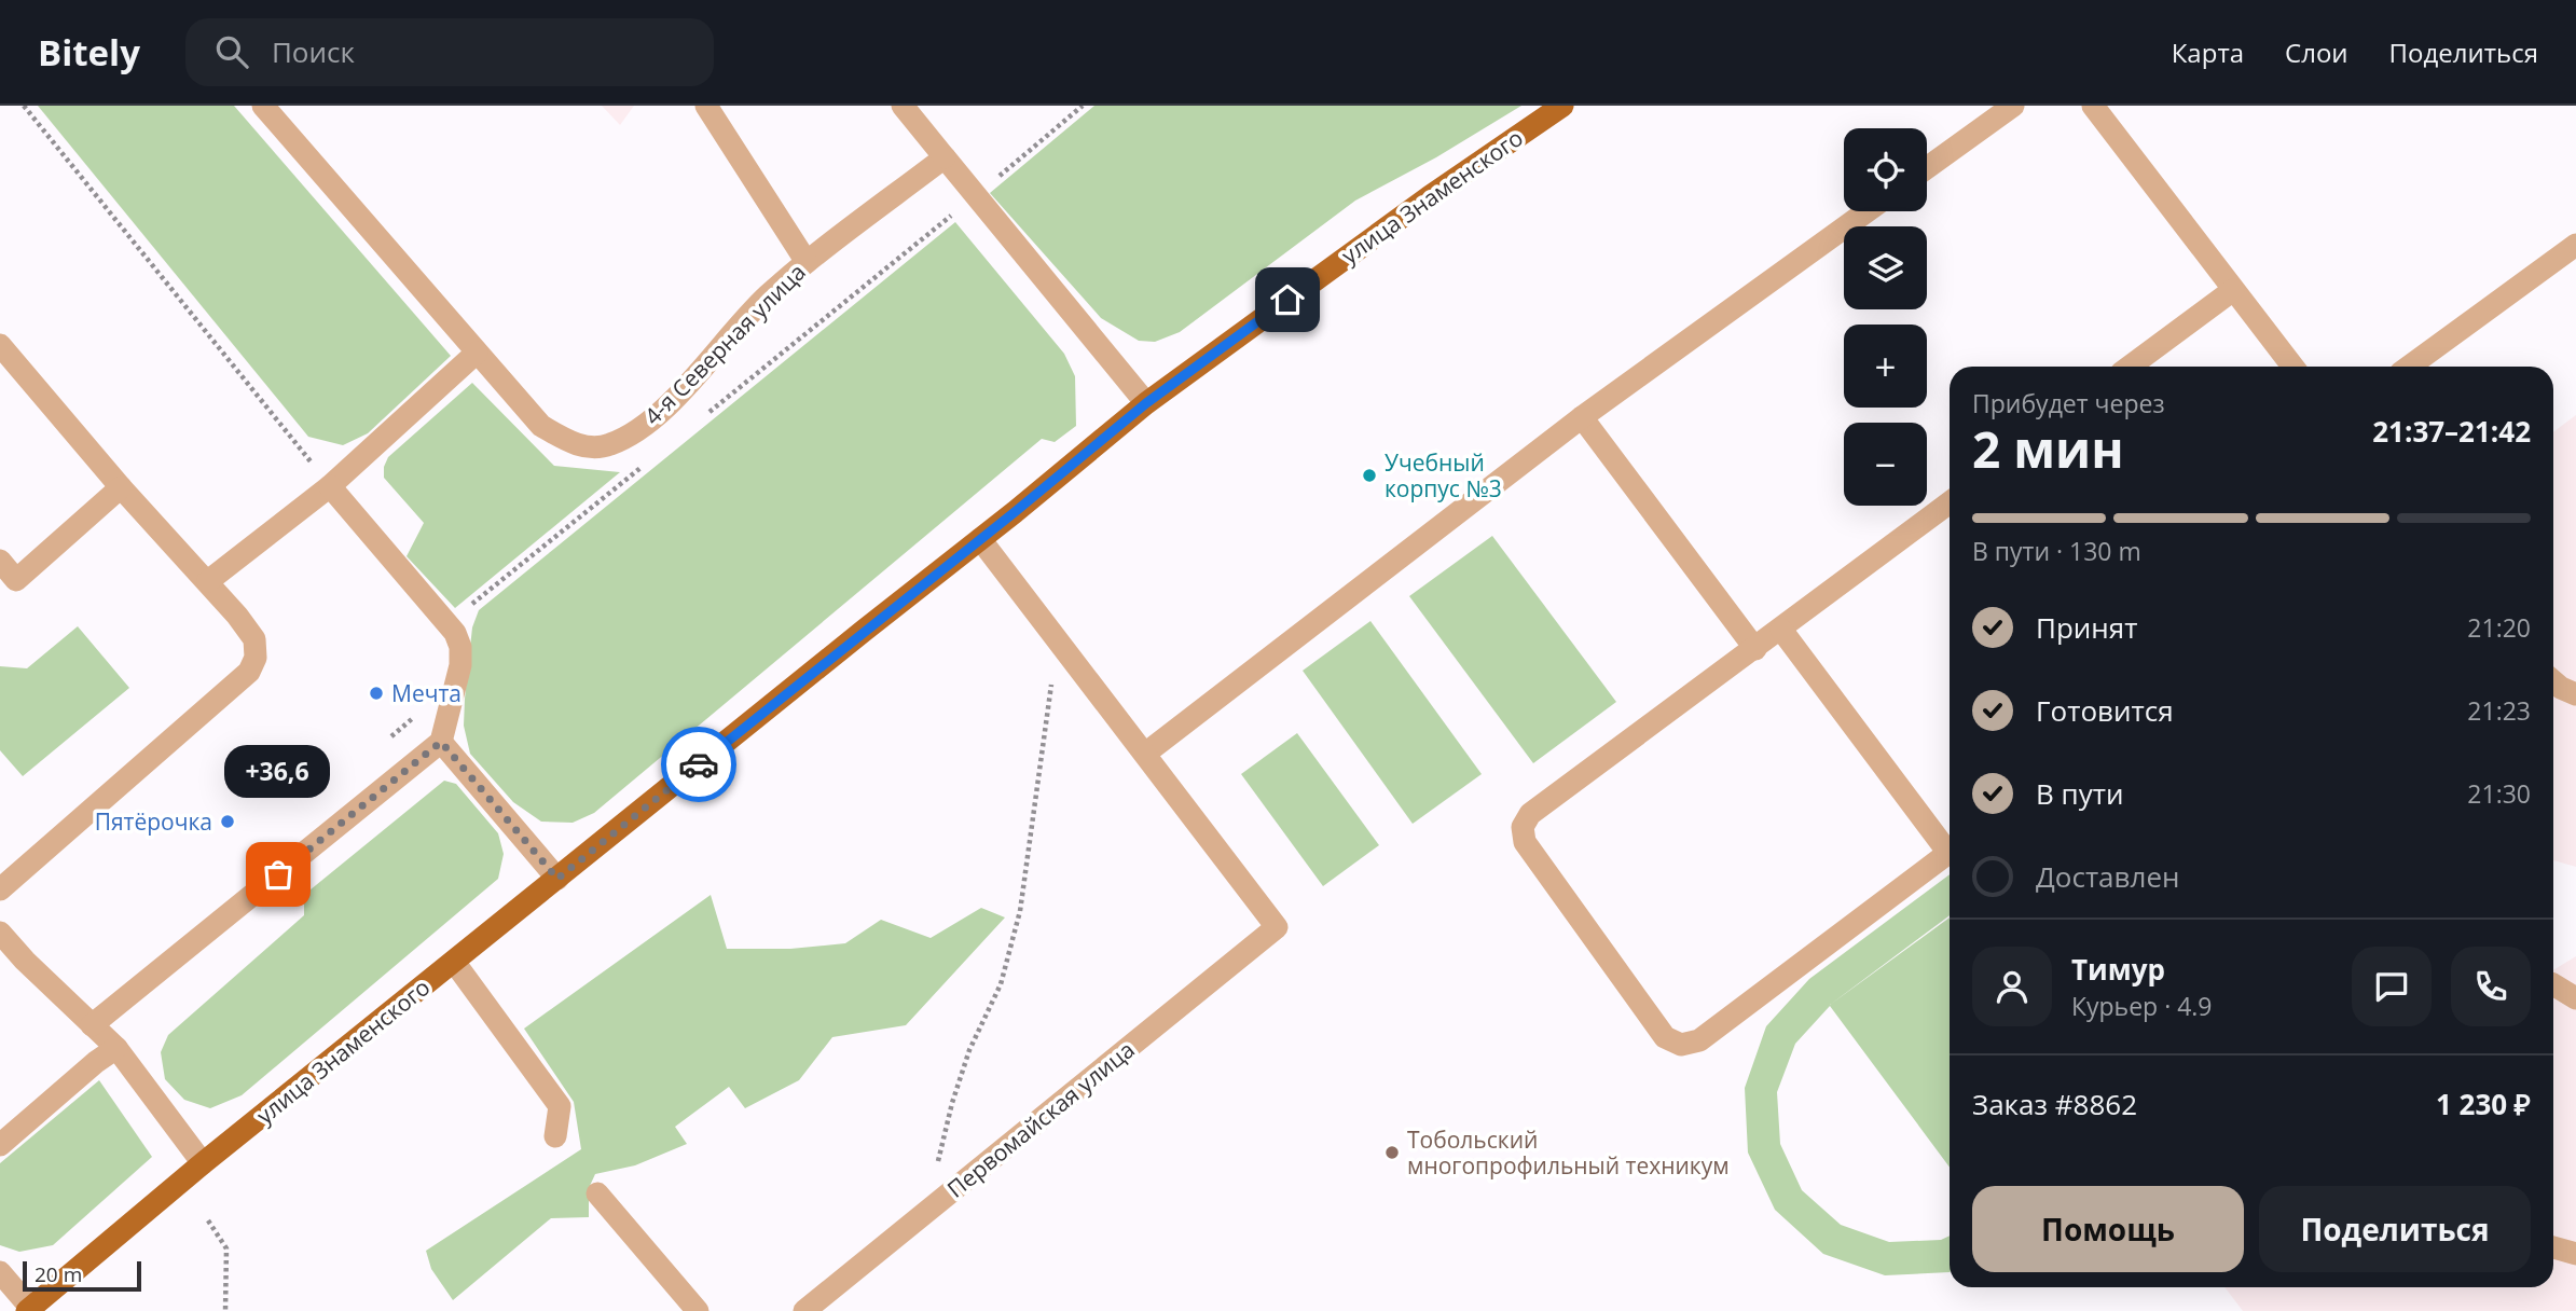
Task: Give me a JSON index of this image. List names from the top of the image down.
{
  "streets": {
    "main road": ["улица Знаменского"],
    "street": ["4-я Северная улица", "Первомайская улица"]
  },
  "places": [
    "Учебный корпус №3",
    "Мечта",
    "Пятёрочка",
    "+36,6",
    "Тобольский многопрофильный техникум"
  ],
  "scale_bar": "20 m",
  "page": {
    "header": "Bitely",
    "search": "Поиск",
    "nav": ["Карта", "Слои", "Поделиться"],
    "map_buttons": ["+", "−"],
    "heading": ["2 мин", "Прибудет через", "21:37–21:42"],
    "panel": [
      "Тимур",
      "Курьер · 4.9",
      "Заказ #8862",
      "1 230 ₽"
    ],
    "bar": "В пути · 130 m",
    "list": [
      ["Принят", "21:20"],
      ["Готовится", "21:23"],
      ["В пути", "21:30"],
      "Доставлен"
    ],
    "bubble": "+36,6",
    "buttons": ["Помощь", "Поделиться"],
    "scale": "20 m"
  }
}
